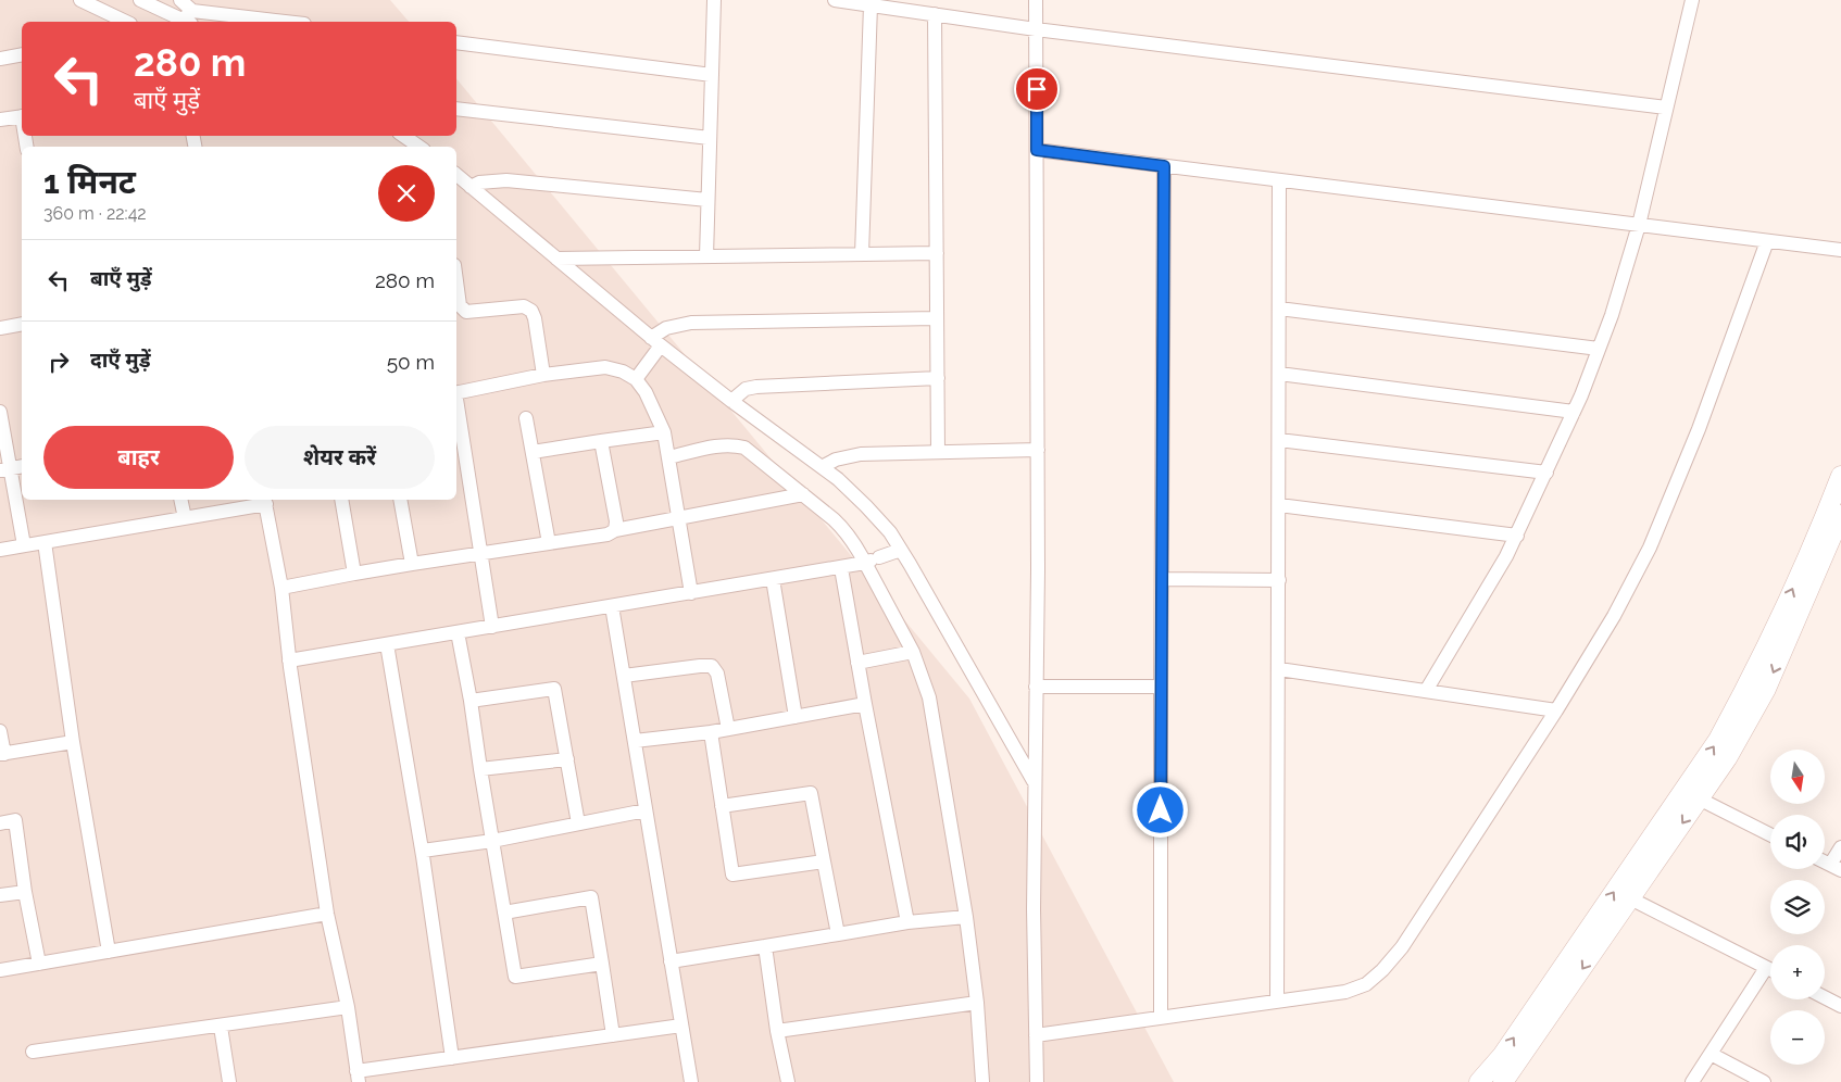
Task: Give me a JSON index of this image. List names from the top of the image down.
{
  "north": "bottom",
  "page": {
    "turn": ["280 m", "बाएँ मुड़ें"],
    "heading": ["1 मिनट", "360 m · 22:42"],
    "list": [
      {
        "name": "बाएँ मुड़ें",
        "value": "280 m"
      },
      {
        "name": "दाएँ मुड़ें",
        "value": "50 m"
      }
    ],
    "buttons": ["बाहर", "शेयर करें"],
    "map_buttons": ["+", "−"]
  }
}
